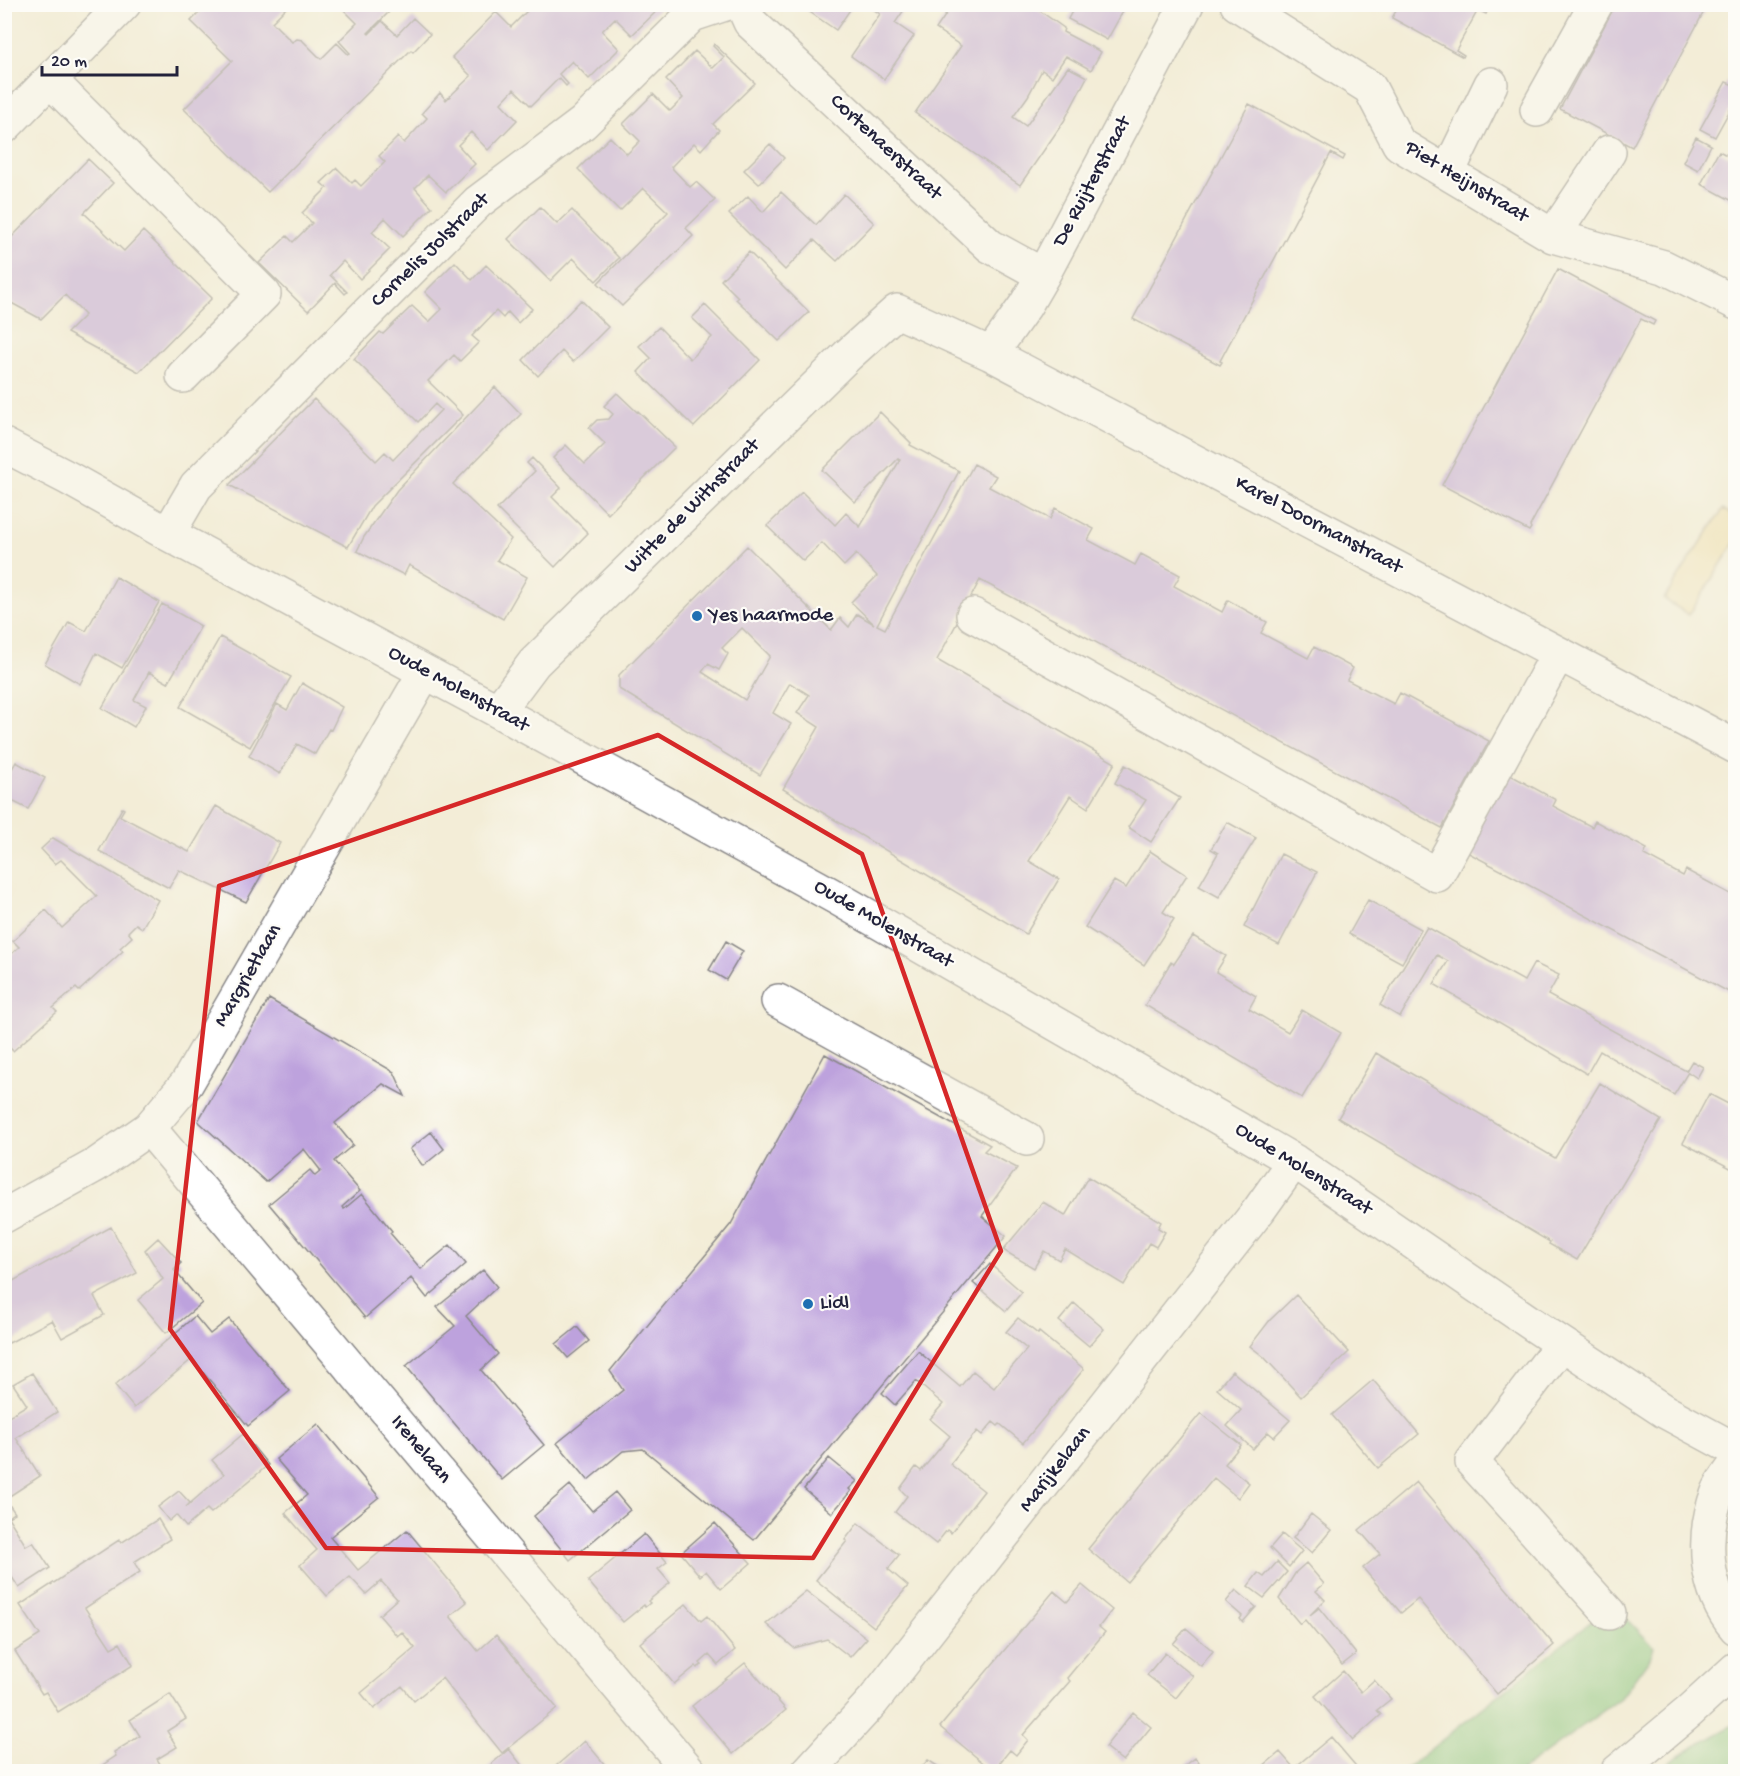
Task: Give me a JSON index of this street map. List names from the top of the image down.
{
  "streets": {
    "street": [
      "Cortenaerstraat",
      "De Ruijterstraat",
      "Piet Heijnstraat",
      "Cornelis Jolstraat",
      "Witte de Withstraat",
      "Karel Doormanstraat",
      "Oude Molenstraat",
      "Margrietlaan",
      "Irenelaan",
      "Marijkelaan"
    ]
  },
  "crossings": [
    ["Cortenaerstraat", "De Ruijterstraat"],
    ["De Ruijterstraat", "Karel Doormanstraat"],
    ["Cornelis Jolstraat", "Oude Molenstraat"],
    ["Witte de Withstraat", "Karel Doormanstraat"],
    ["Witte de Withstraat", "Oude Molenstraat"],
    ["Oude Molenstraat", "Margrietlaan"],
    ["Oude Molenstraat", "Marijkelaan"],
    ["Margrietlaan", "Irenelaan"]
  ],
  "places": ["Yes haarmode", "Lidl"],
  "scale_bar": "20 m"
}
